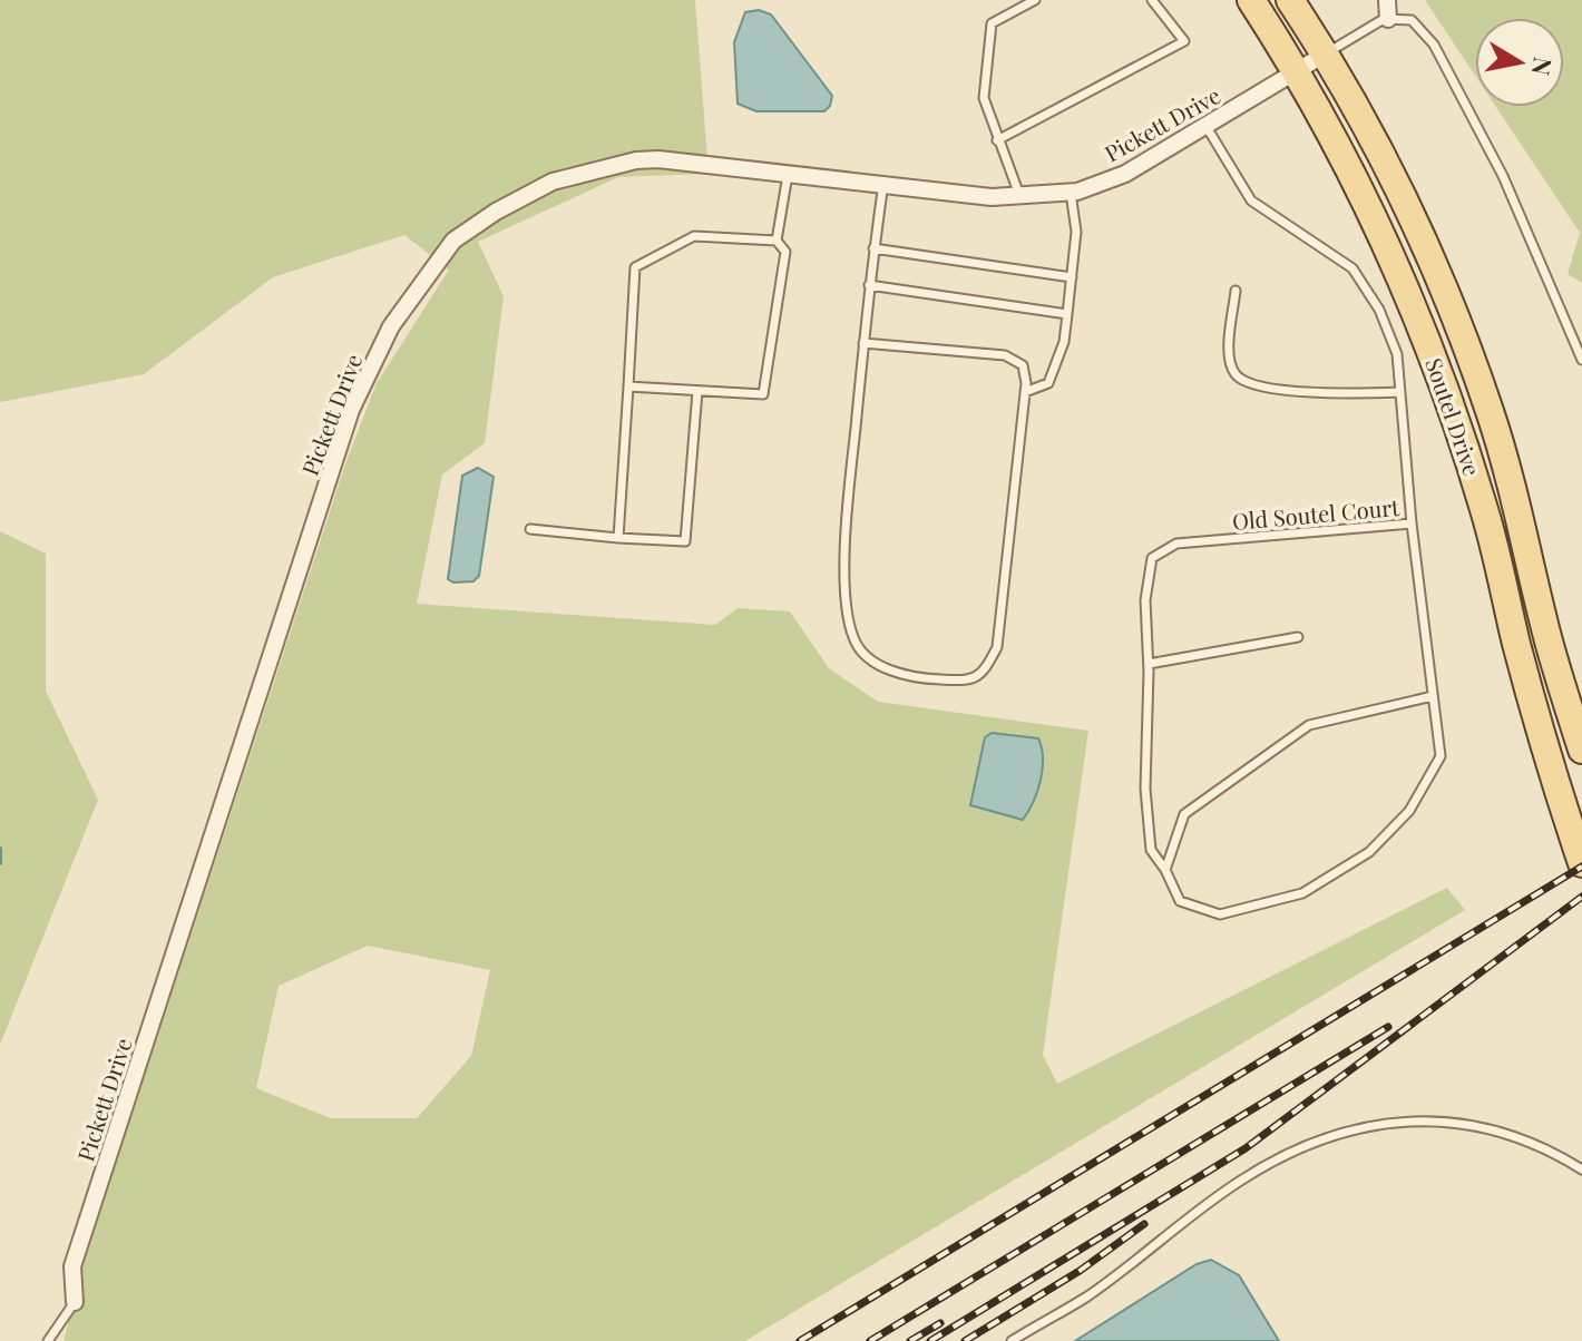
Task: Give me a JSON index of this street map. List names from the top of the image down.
{
  "streets": {
    "main road": ["Soutel Drive"],
    "street": ["Pickett Drive"],
    "lane": ["Old Soutel Court"]
  },
  "crossings": [
    ["Pickett Drive", "Soutel Drive"],
    ["Pickett Drive", "Old Soutel Court"]
  ],
  "north": "right"
}
